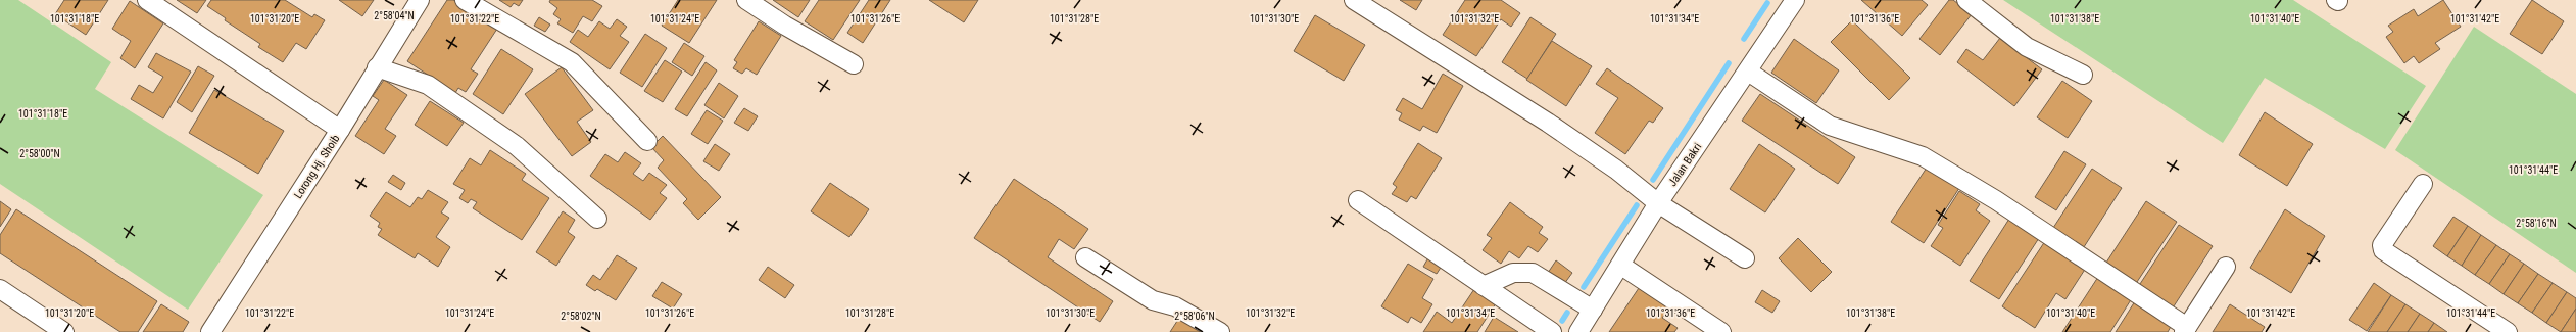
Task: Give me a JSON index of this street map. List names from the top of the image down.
{
  "streets": {
    "street": ["Jalan Bakri", "Lorong Hj. Shoib"]
  },
  "coordinates": [
    "2°58'04\"N",
    "101°31'26\"E",
    "101°31'18\"E",
    "101°31'20\"E",
    "101°31'22\"E",
    "101°31'24\"E",
    "101°31'28\"E",
    "101°31'30\"E",
    "101°31'32\"E",
    "101°31'34\"E",
    "101°31'36\"E",
    "101°31'38\"E",
    "101°31'40\"E",
    "101°31'42\"E",
    "2°58'00\"N",
    "101°31'44\"E",
    "2°58'16\"N",
    "2°58'02\"N",
    "2°58'06\"N"
  ]
}
